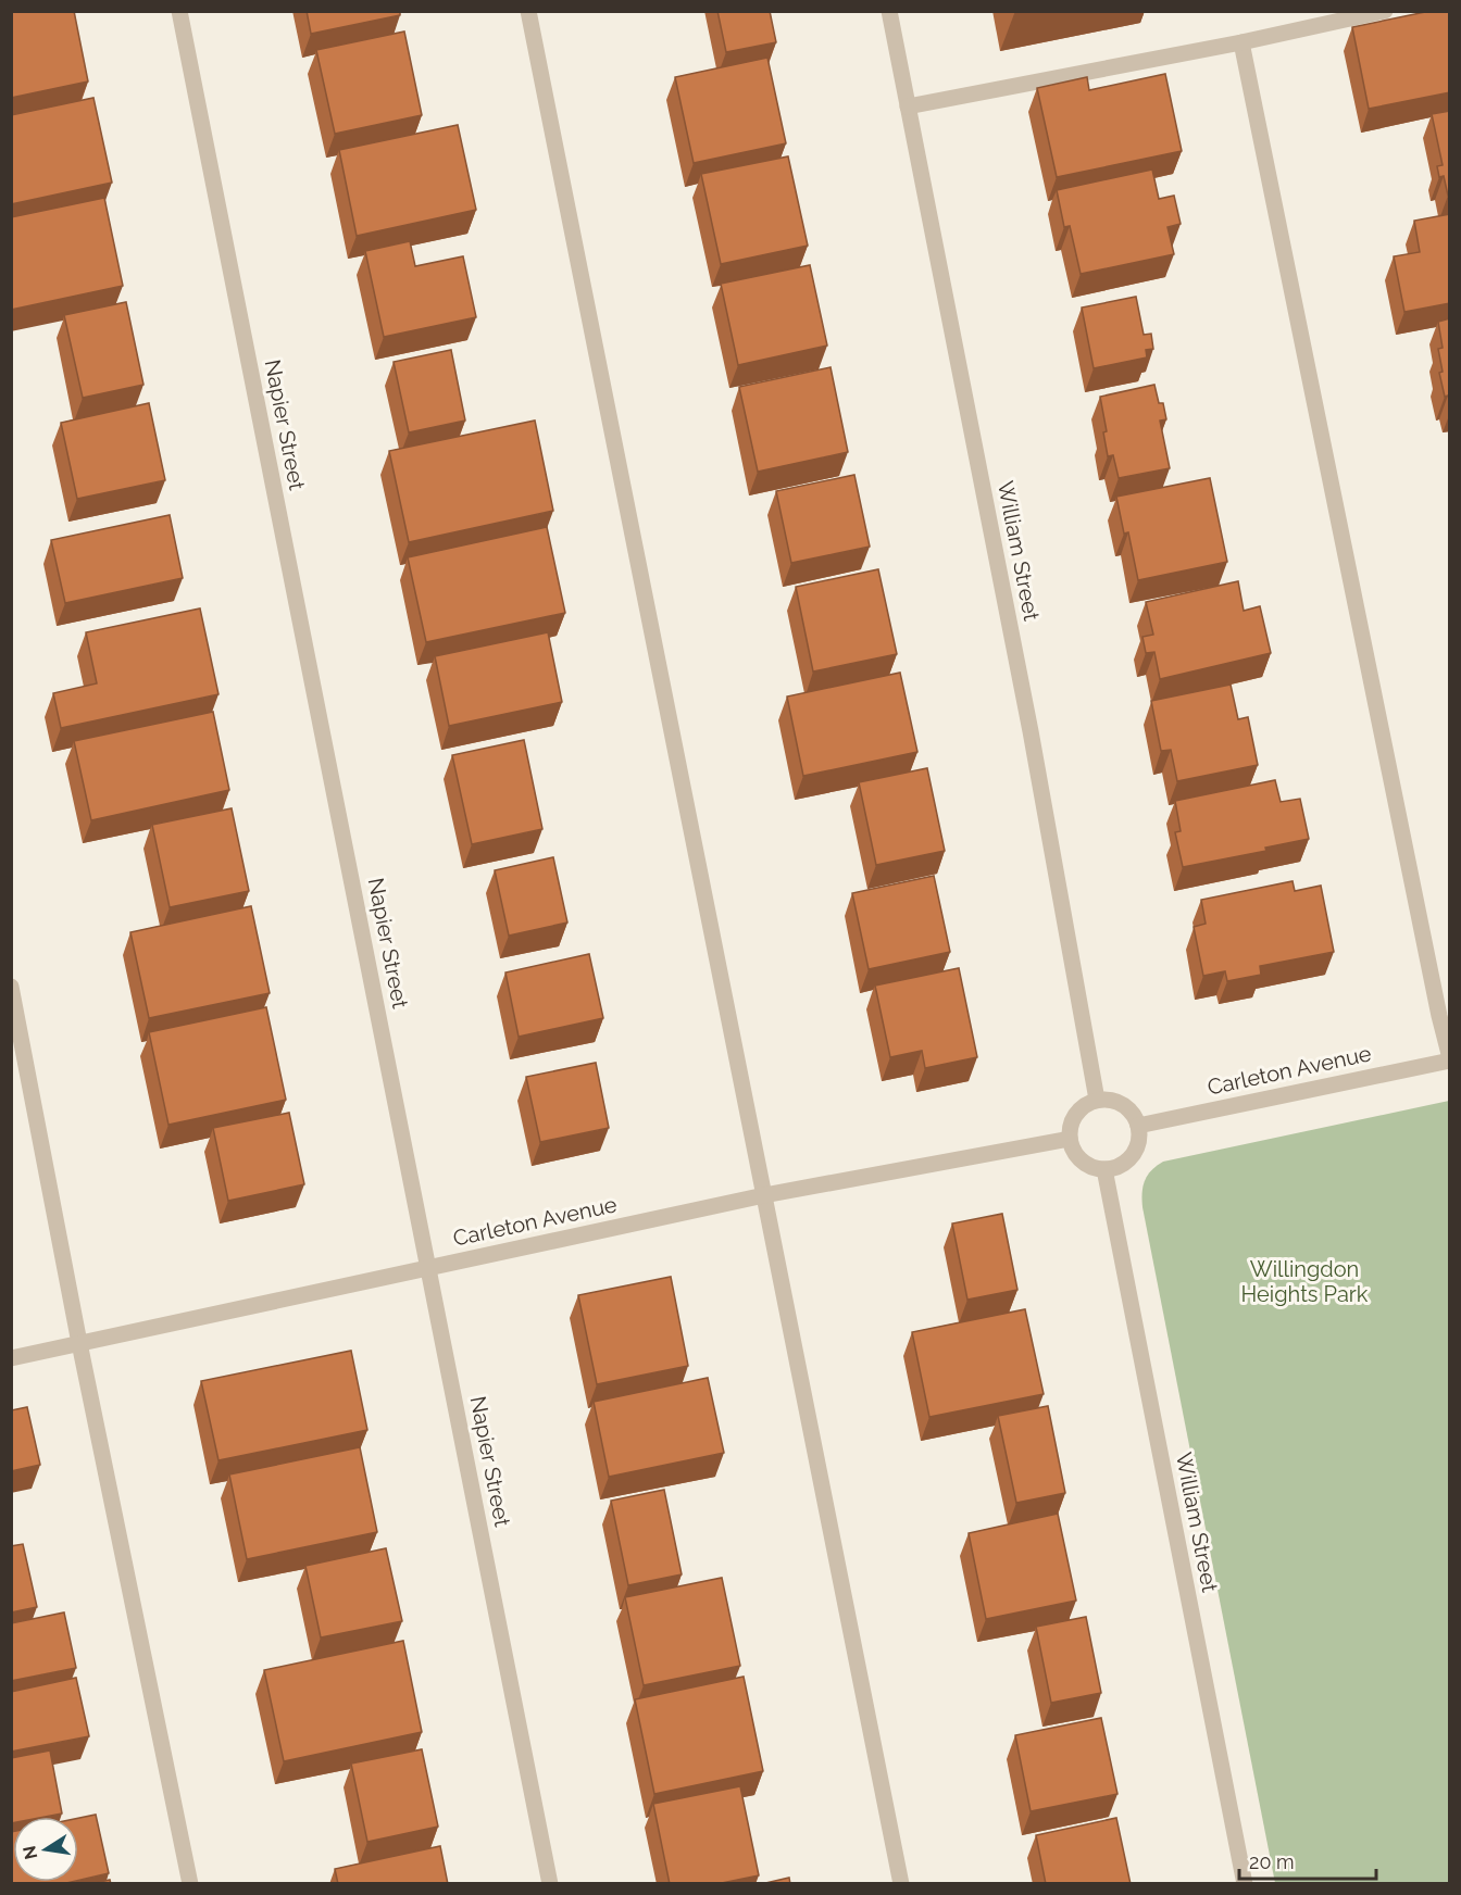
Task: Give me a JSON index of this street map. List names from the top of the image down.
{
  "streets": {
    "street": ["Napier Street", "William Street", "Carleton Avenue"]
  },
  "crossings": [
    ["Napier Street", "Carleton Avenue"],
    ["William Street", "Carleton Avenue"]
  ],
  "parks": ["Willingdon Heights Park"],
  "scale_bar": "20 m",
  "north": "left"
}
